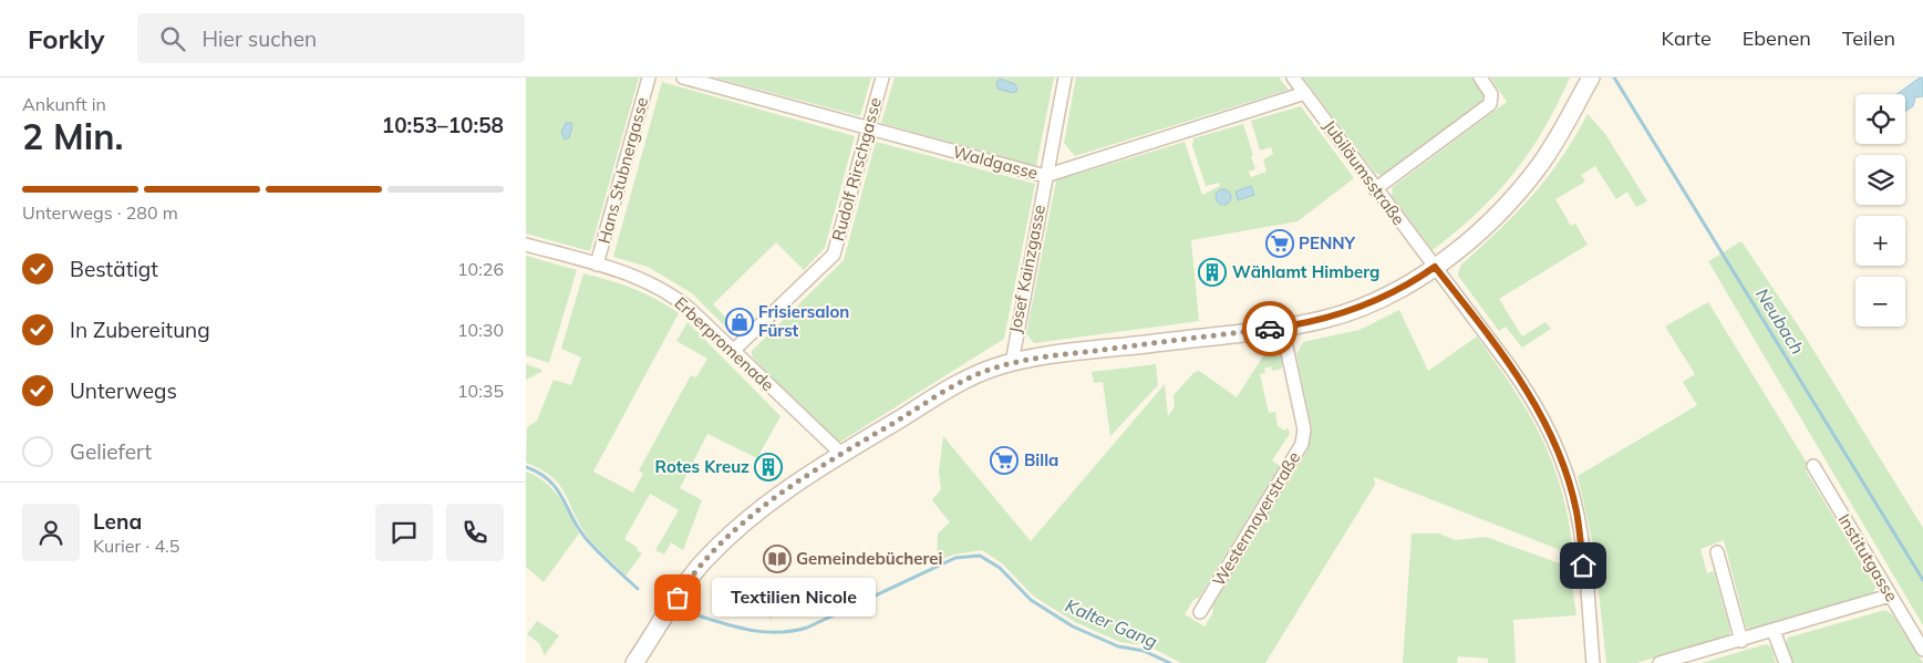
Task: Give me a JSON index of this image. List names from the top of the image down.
{
  "streets": {
    "street": [
      "Waldgasse",
      "Rudolf Rirschgasse",
      "Hans Stubnergasse",
      "Jubiläumsstraße",
      "Josef Kainzgasse",
      "Erberpromenade",
      "Westermayerstraße",
      "Institutgasse"
    ]
  },
  "crossings": [
    ["Waldgasse", "Rudolf Rirschgasse"],
    ["Waldgasse", "Jubiläumsstraße"],
    ["Waldgasse", "Josef Kainzgasse"],
    ["Rudolf Rirschgasse", "Erberpromenade"],
    ["Hans Stubnergasse", "Erberpromenade"]
  ],
  "water": ["Neubach", "Kalter Gang"],
  "places": {
    "supermarket": ["PENNY", "Billa"],
    "building": ["Wählamt Himberg", "Rotes Kreuz"],
    "shop": ["Frisiersalon Fürst"],
    "library": ["Gemeindebücherei"],
    "other": ["Textilien Nicole"]
  },
  "page": {
    "header": "Forkly",
    "search": "Hier suchen",
    "nav": ["Karte", "Ebenen", "Teilen"],
    "heading": ["2 Min.", "Ankunft in", "10:53–10:58"],
    "panel": ["Lena", "Kurier · 4.5"],
    "map_buttons": ["+", "−"],
    "bar": "Unterwegs · 280 m",
    "list": [
      ["Bestätigt", "10:26"],
      ["In Zubereitung", "10:30"],
      ["Unterwegs", "10:35"],
      "Geliefert"
    ],
    "bubble": "Textilien Nicole"
  }
}
